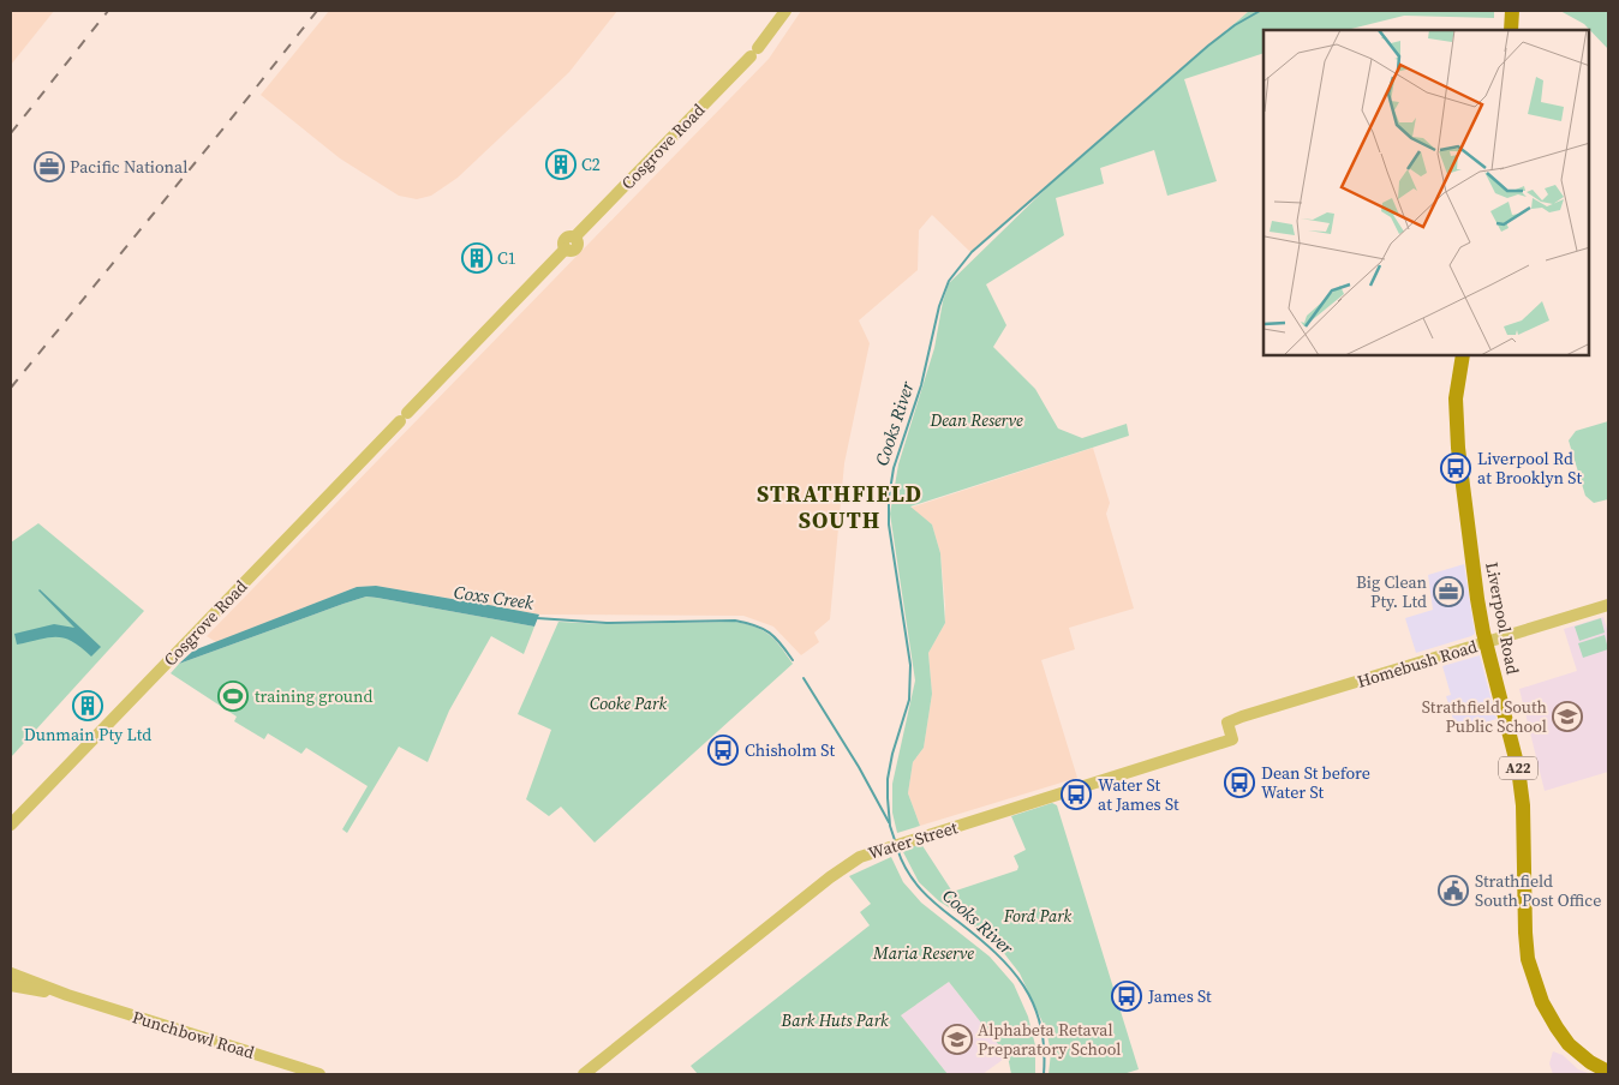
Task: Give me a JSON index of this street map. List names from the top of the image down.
{
  "streets": {
    "highway": ["Liverpool Road", "A22"],
    "main road": [
      "Cosgrove Road",
      "Homebush Road",
      "Water Street",
      "Punchbowl Road"
    ]
  },
  "crossings": [
    ["Liverpool Road", "Homebush Road"],
    ["Homebush Road", "Water Street"]
  ],
  "districts": ["STRATHFIELD SOUTH"],
  "water": ["Cooks River", "Coxs Creek"],
  "parks": [
    "Dean Reserve",
    "Cooke Park",
    "Ford Park",
    "Maria Reserve",
    "Bark Huts Park"
  ],
  "places": {
    "building": ["C2", "C1", "Dunmain Pty Ltd"],
    "office": ["Pacific National", "Big Clean Pty. Ltd"],
    "bus stop": [
      "Liverpool Rd at Brooklyn St",
      "Chisholm St",
      "Dean St before Water St",
      "Water St at James St",
      "James St"
    ],
    "sports": ["training ground"],
    "school or university": ["Strathfield South Public School", "Alphabeta Retaval Preparatory School"],
    "public building": ["Strathfield South Post Office"]
  }
}
